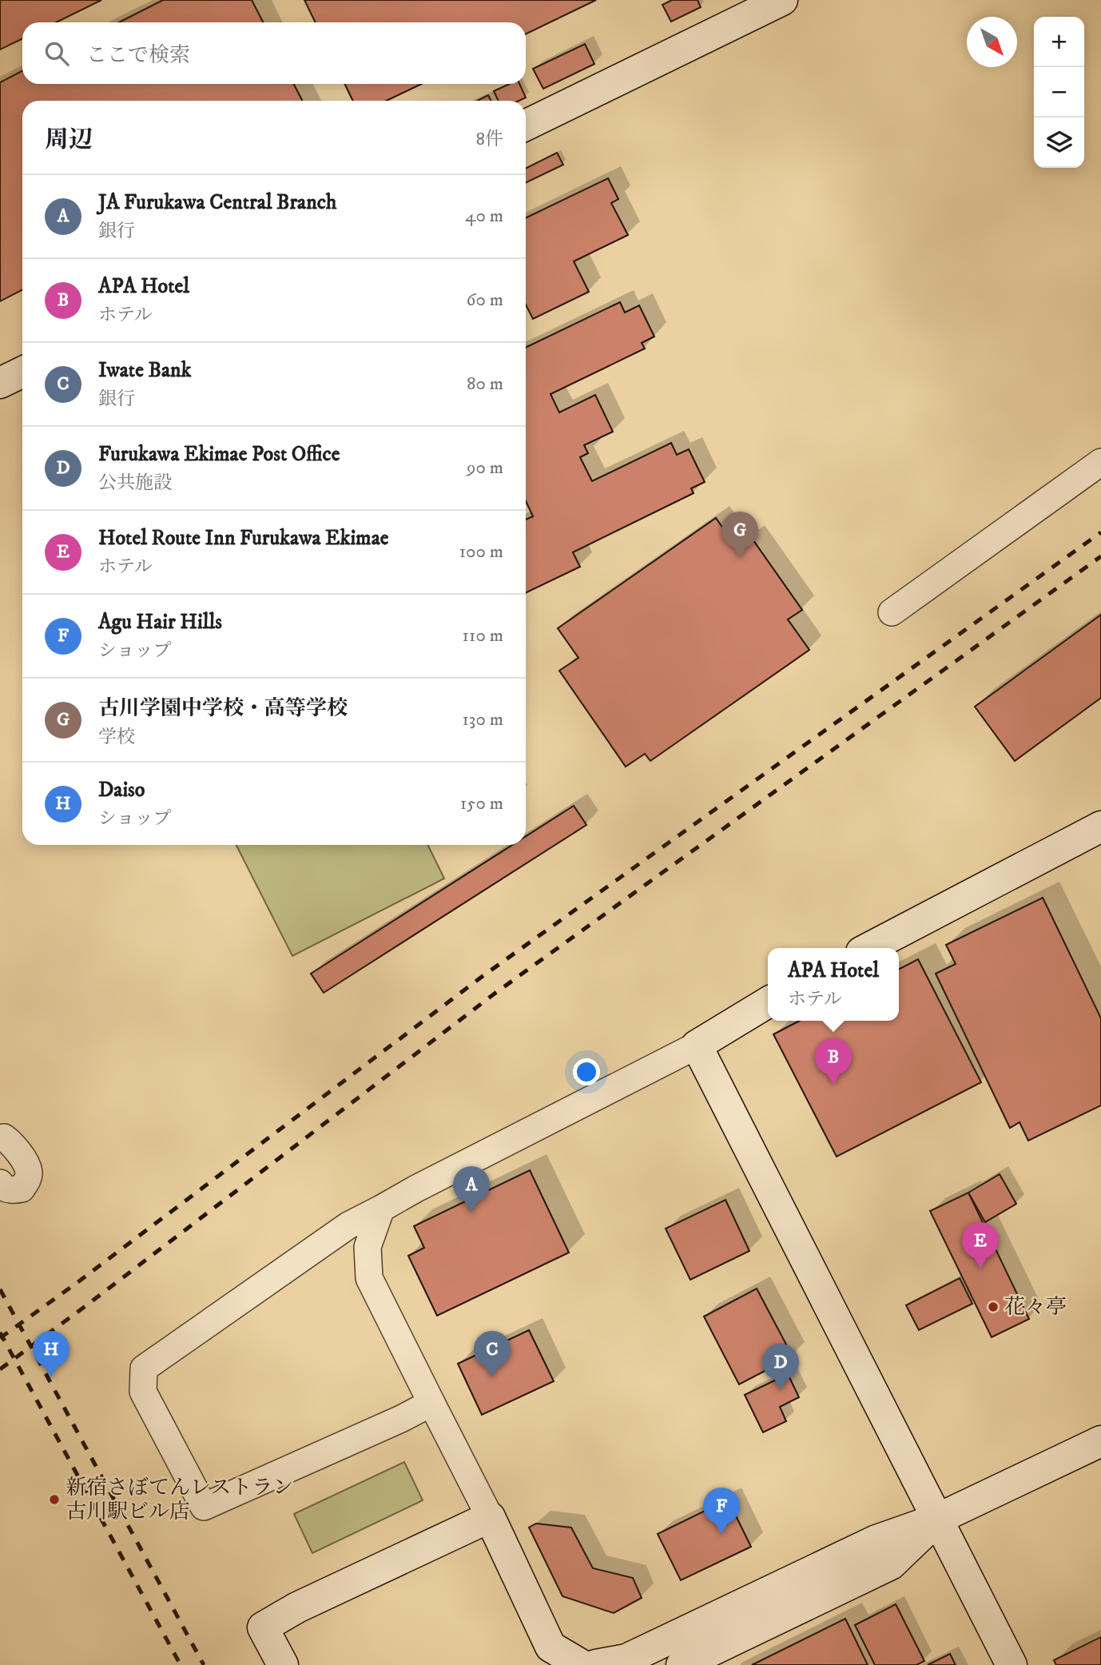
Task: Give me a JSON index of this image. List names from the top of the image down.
{
  "places": ["花々亭", "新宿さぼてんレストラン 古川駅ビル店"],
  "north": "bottom right",
  "page": {
    "map_buttons": ["+", "−"],
    "search": "ここで検索",
    "heading": ["周辺", "8件"],
    "list": [
      {
        "mark": "A",
        "name": "JA Furukawa Central Branch",
        "note": "銀行",
        "value": "40 m"
      },
      {
        "mark": "B",
        "name": "APA Hotel",
        "note": "ホテル",
        "value": "60 m"
      },
      {
        "mark": "C",
        "name": "Iwate Bank",
        "note": "銀行",
        "value": "80 m"
      },
      {
        "mark": "D",
        "name": "Furukawa Ekimae Post Office",
        "note": "公共施設",
        "value": "90 m"
      },
      {
        "mark": "E",
        "name": "Hotel Route Inn Furukawa Ekimae",
        "note": "ホテル",
        "value": "100 m"
      },
      {
        "mark": "F",
        "name": "Agu Hair Hills",
        "note": "ショップ",
        "value": "110 m"
      },
      {
        "mark": "G",
        "name": "古川学園中学校・高等学校",
        "note": "学校",
        "value": "130 m"
      },
      {
        "mark": "H",
        "name": "Daiso",
        "note": "ショップ",
        "value": "150 m"
      }
    ],
    "pins": [
      "G",
      "B",
      "A",
      "E",
      "C",
      "H",
      "D",
      "F"
    ],
    "popup": ["APA Hotel", "ホテル"]
  }
}
